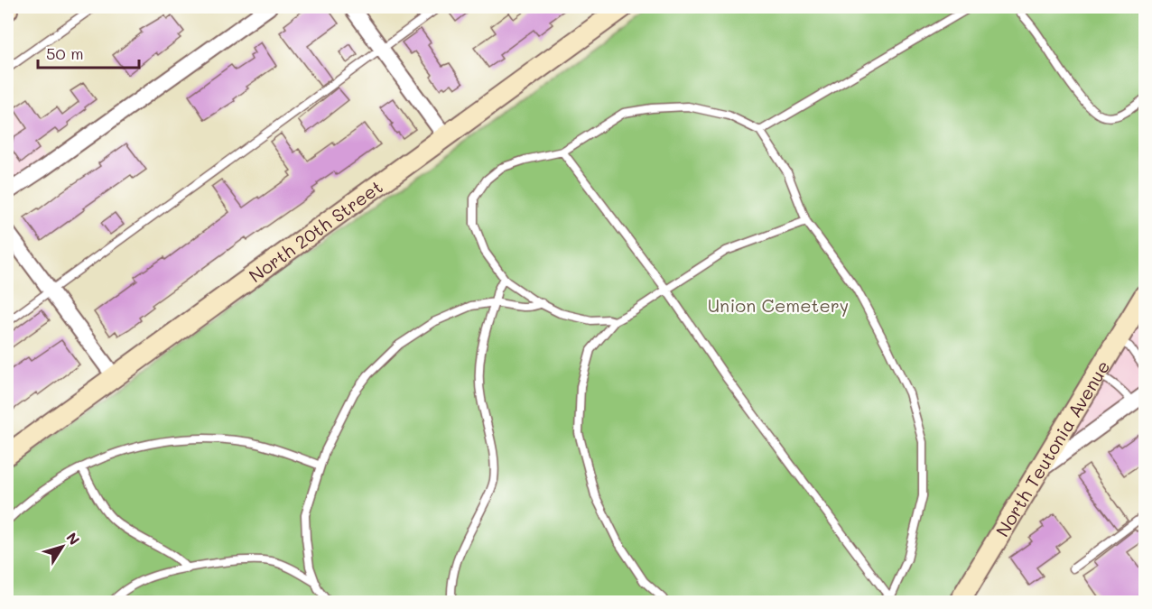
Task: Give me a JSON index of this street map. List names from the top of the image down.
{
  "streets": {
    "main road": ["North 20th Street", "North Teutonia Avenue"]
  },
  "parks": ["Union Cemetery"],
  "scale_bar": "50 m",
  "north": "top right"
}
